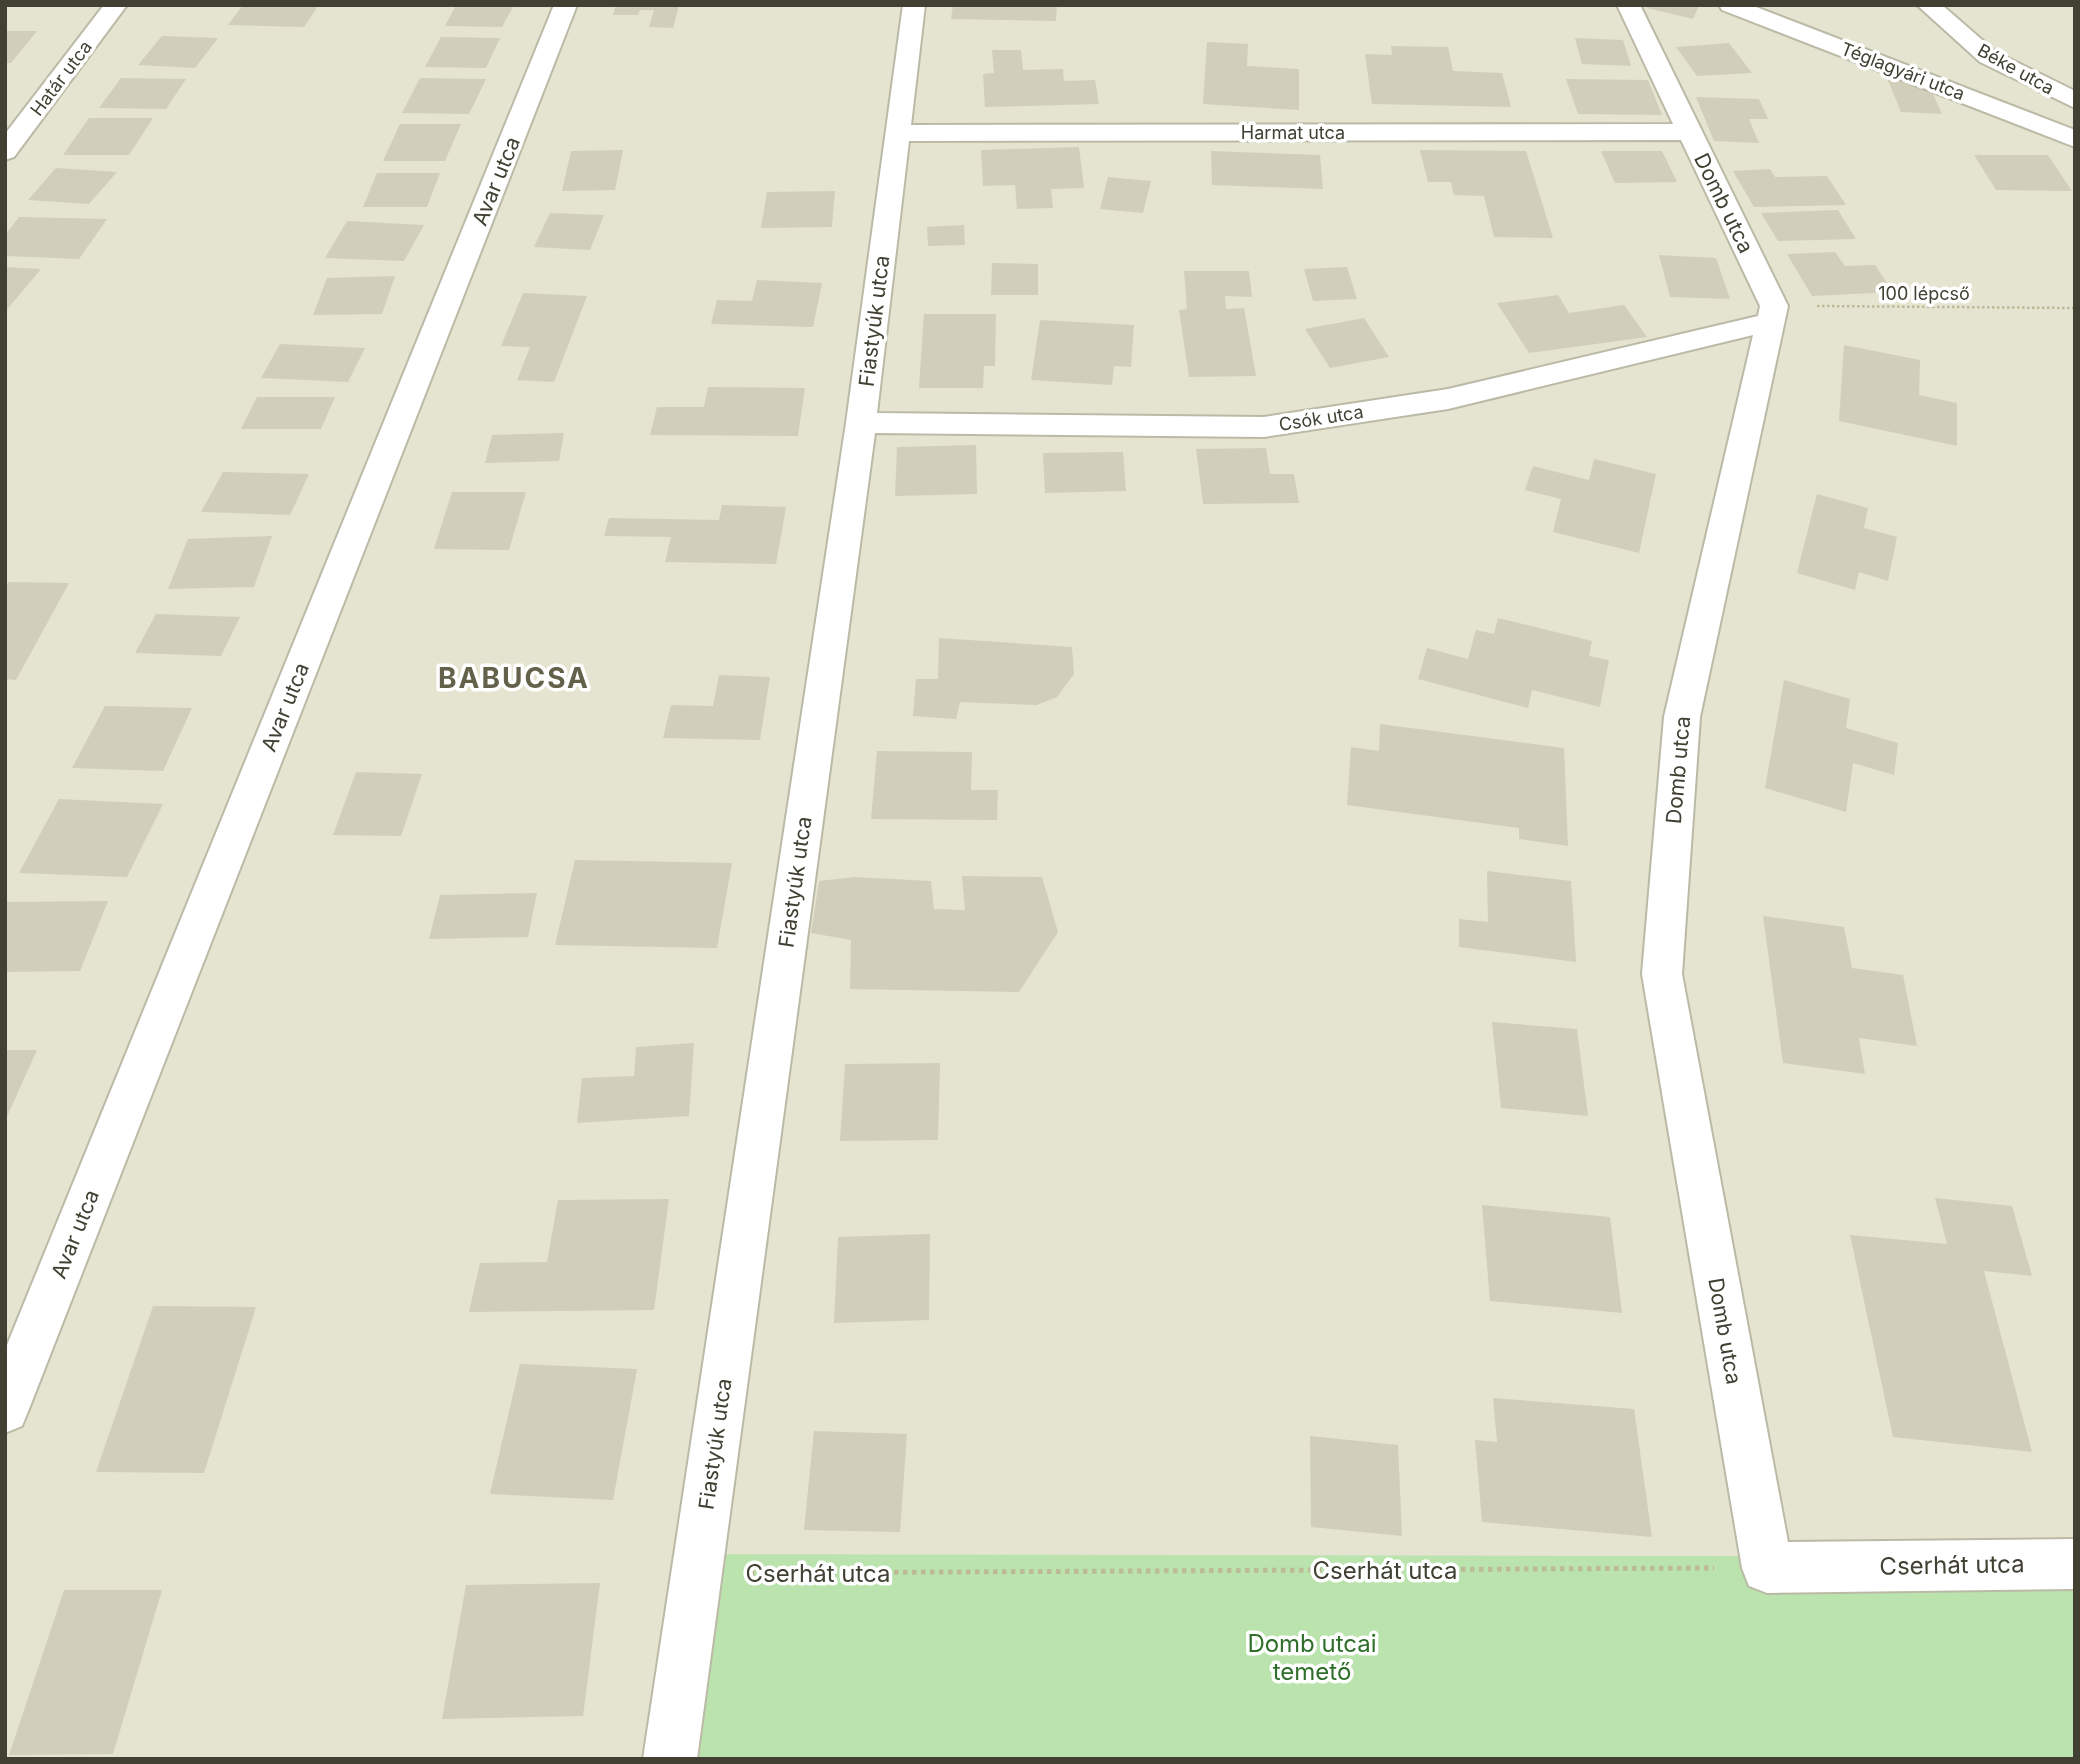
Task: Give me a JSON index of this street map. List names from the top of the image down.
{
  "streets": {
    "street": [
      "Béke utca",
      "Téglagyári utca",
      "Határ utca",
      "Harmat utca",
      "Avar utca",
      "Domb utca",
      "Fiastyúk utca",
      "Csók utca",
      "Cserhát utca"
    ],
    "path": ["100 lépcső"]
  },
  "crossings": [
    ["Harmat utca", "Domb utca"],
    ["Harmat utca", "Fiastyúk utca"],
    ["Domb utca", "100 lépcső"],
    ["Domb utca", "Csók utca"],
    ["Domb utca", "Cserhát utca"],
    ["100 lépcső", "Csók utca"],
    ["Fiastyúk utca", "Csók utca"],
    ["Fiastyúk utca", "Cserhát utca"]
  ],
  "districts": ["BABUCSA"],
  "parks": ["Domb utcai temető"]
}
